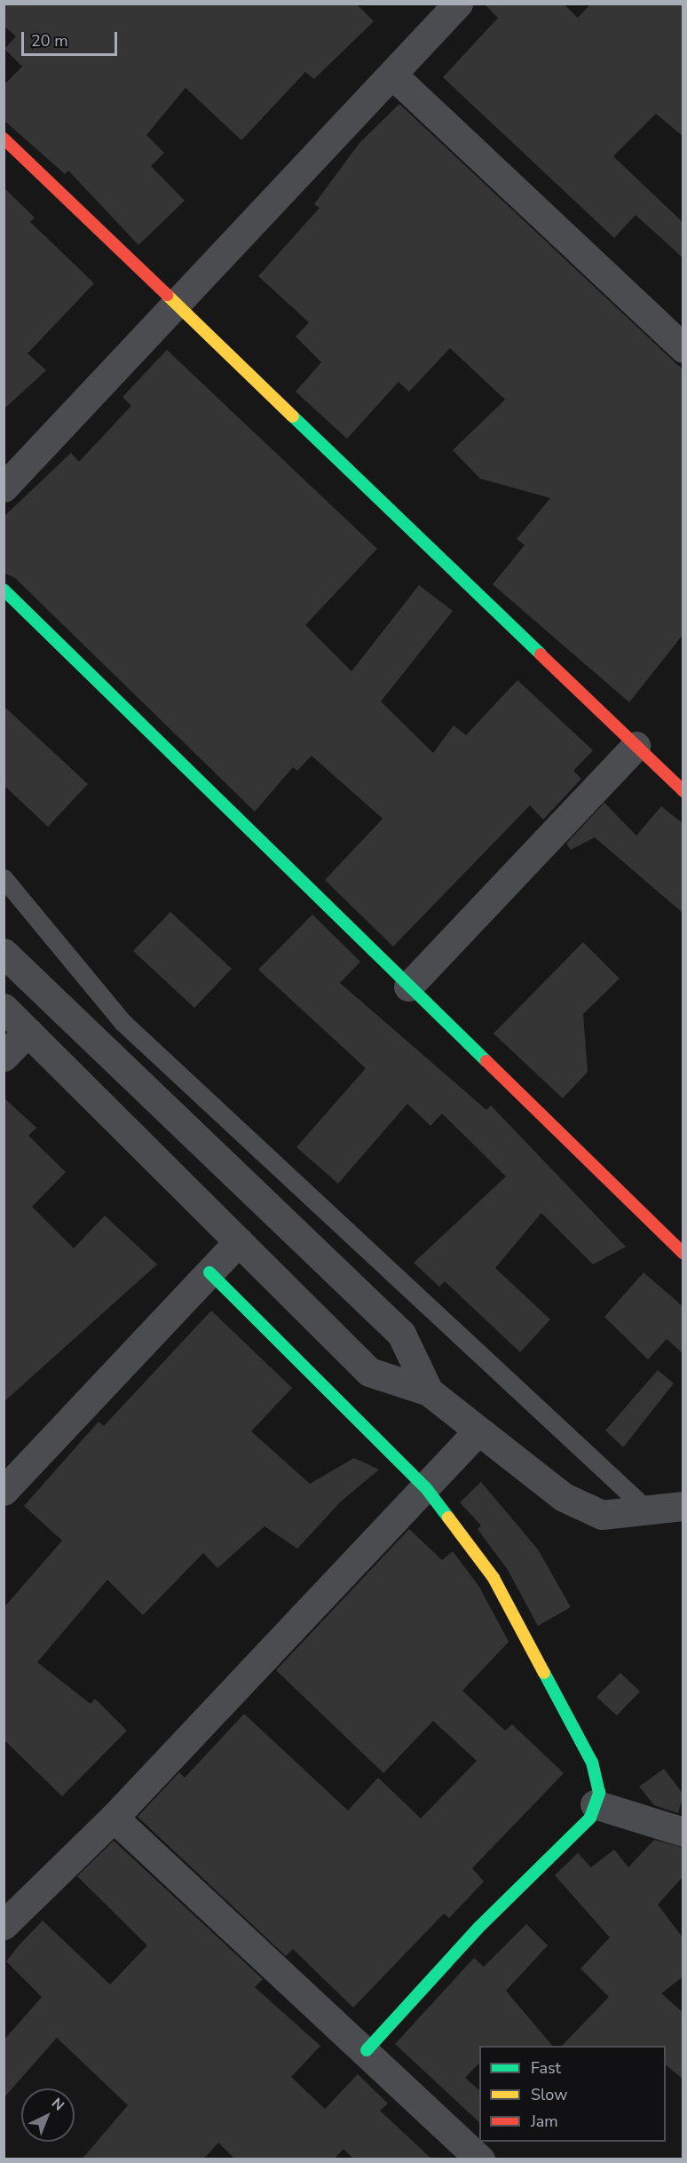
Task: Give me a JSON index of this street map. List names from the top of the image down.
{
  "legend": ["Fast", "Slow", "Jam"],
  "scale_bar": "20 m",
  "north": "top right"
}
